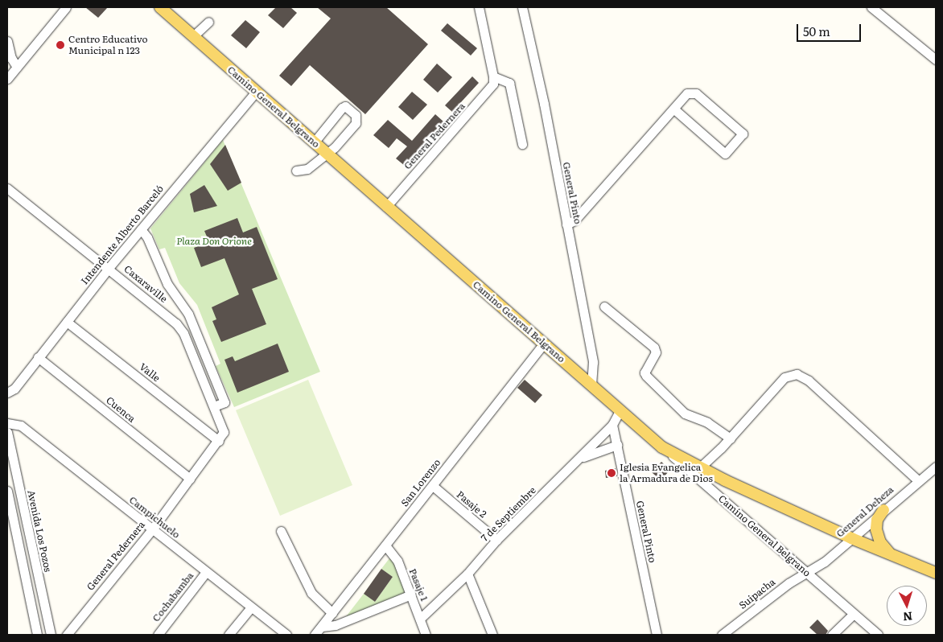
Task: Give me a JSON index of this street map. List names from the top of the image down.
{
  "streets": {
    "main road": ["Camino General Belgrano"],
    "street": [
      "General Pedernera",
      "General Pinto",
      "Intendente Alberto Barceló",
      "Caxaraville",
      "Valle",
      "Cuenca",
      "San Lorenzo",
      "Pasaje 2",
      "General Deheza",
      "7 de Septiembre",
      "Campichuelo",
      "Avenida Los Pozos",
      "Pasaje 1",
      "Suipacha",
      "Cochabamba"
    ]
  },
  "crossings": [
    ["Camino General Belgrano", "General Pedernera"],
    ["Camino General Belgrano", "General Pinto"],
    ["Camino General Belgrano", "Intendente Alberto Barceló"],
    ["Camino General Belgrano", "San Lorenzo"],
    ["Camino General Belgrano", "General Deheza"],
    ["Camino General Belgrano", "Suipacha"],
    ["General Pedernera", "Caxaraville"],
    ["General Pedernera", "Valle"],
    ["General Pedernera", "Cuenca"],
    ["General Pedernera", "Campichuelo"],
    ["General Pinto", "7 de Septiembre"],
    ["Intendente Alberto Barceló", "Caxaraville"],
    ["Intendente Alberto Barceló", "Valle"],
    ["Intendente Alberto Barceló", "Cuenca"],
    ["San Lorenzo", "Pasaje 2"],
    ["San Lorenzo", "Pasaje 1"],
    ["Pasaje 2", "7 de Septiembre"],
    ["General Deheza", "Suipacha"],
    ["7 de Septiembre", "Pasaje 1"],
    ["Campichuelo", "Cochabamba"]
  ],
  "parks": ["Plaza Don Orione"],
  "places": ["Centro Educativo Municipal n 123", "Iglesia Evangelica la Armadura de Dios"],
  "scale_bar": "50 m",
  "north": "bottom"
}
